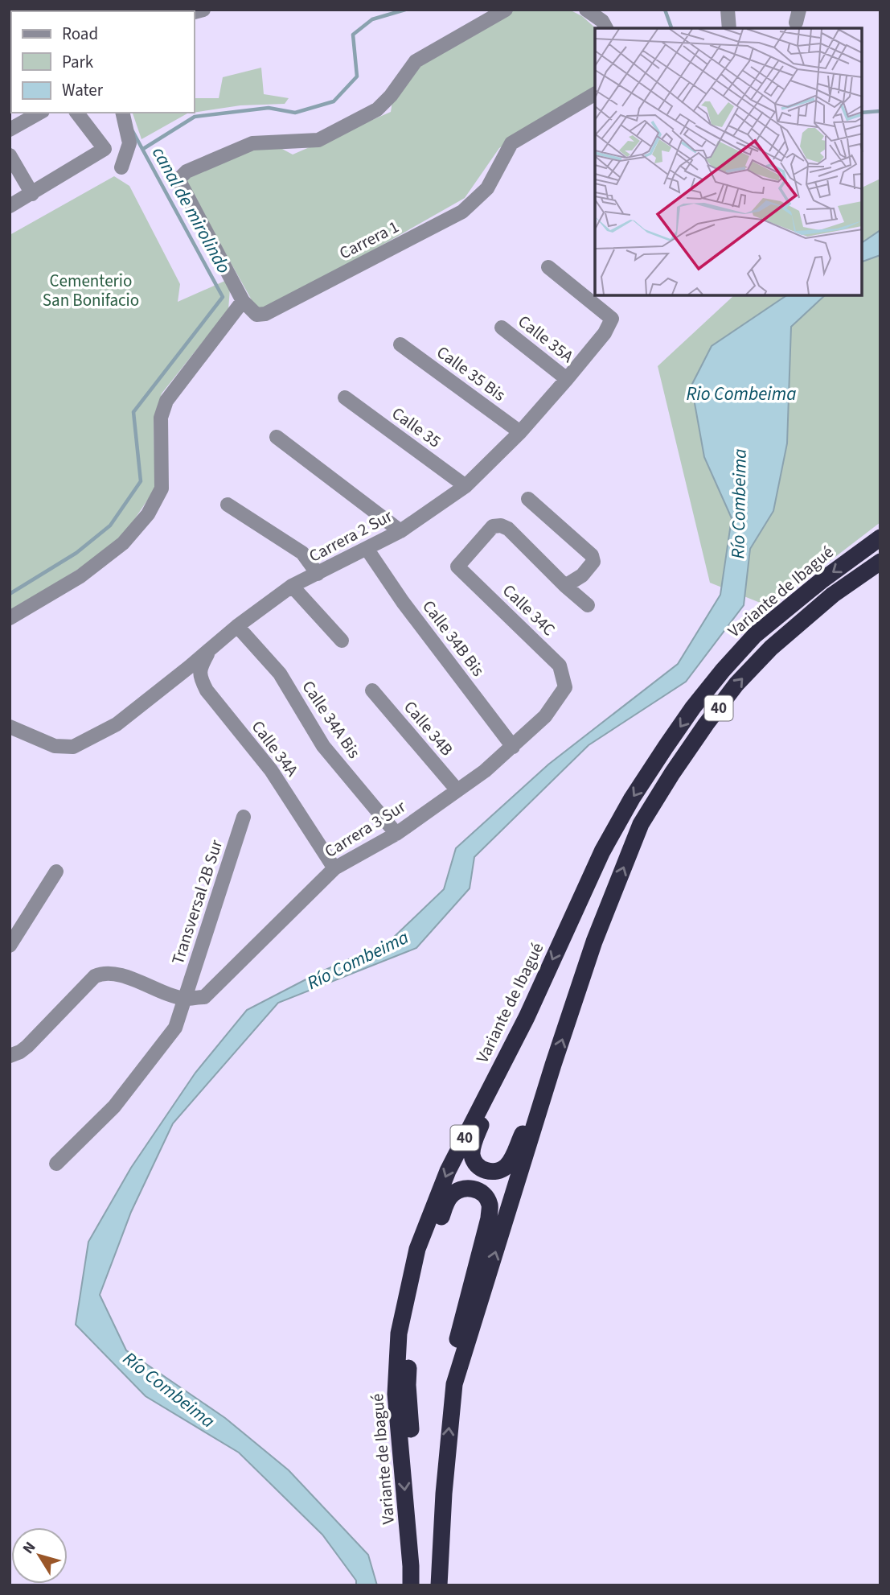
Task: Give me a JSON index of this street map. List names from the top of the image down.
{
  "streets": {
    "highway": ["Variante de Ibagué", "40"],
    "street": [
      "Carrera 1",
      "Calle 35A",
      "Calle 35 Bis",
      "Calle 35",
      "Carrera 2 Sur",
      "Calle 34C",
      "Calle 34B Bis",
      "Calle 34A Bis",
      "Calle 34B",
      "Calle 34A",
      "Carrera 3 Sur",
      "Transversal 2B Sur"
    ]
  },
  "crossings": [
    ["Calle 35A", "Carrera 2 Sur"],
    ["Calle 35 Bis", "Carrera 2 Sur"],
    ["Calle 35", "Carrera 2 Sur"],
    ["Carrera 2 Sur", "Calle 34B Bis"],
    ["Carrera 2 Sur", "Calle 34A Bis"],
    ["Carrera 2 Sur", "Calle 34A"],
    ["Calle 34C", "Carrera 3 Sur"],
    ["Calle 34B Bis", "Carrera 3 Sur"],
    ["Calle 34A Bis", "Carrera 3 Sur"],
    ["Calle 34B", "Carrera 3 Sur"],
    ["Calle 34A", "Carrera 3 Sur"],
    ["Carrera 3 Sur", "Transversal 2B Sur"]
  ],
  "water": ["canal de mirolindo", "Rio Combeima", "Río Combeima"],
  "parks": ["Cementerio San Bonifacio"],
  "legend": ["Road", "Park", "Water"],
  "north": "top left"
}
